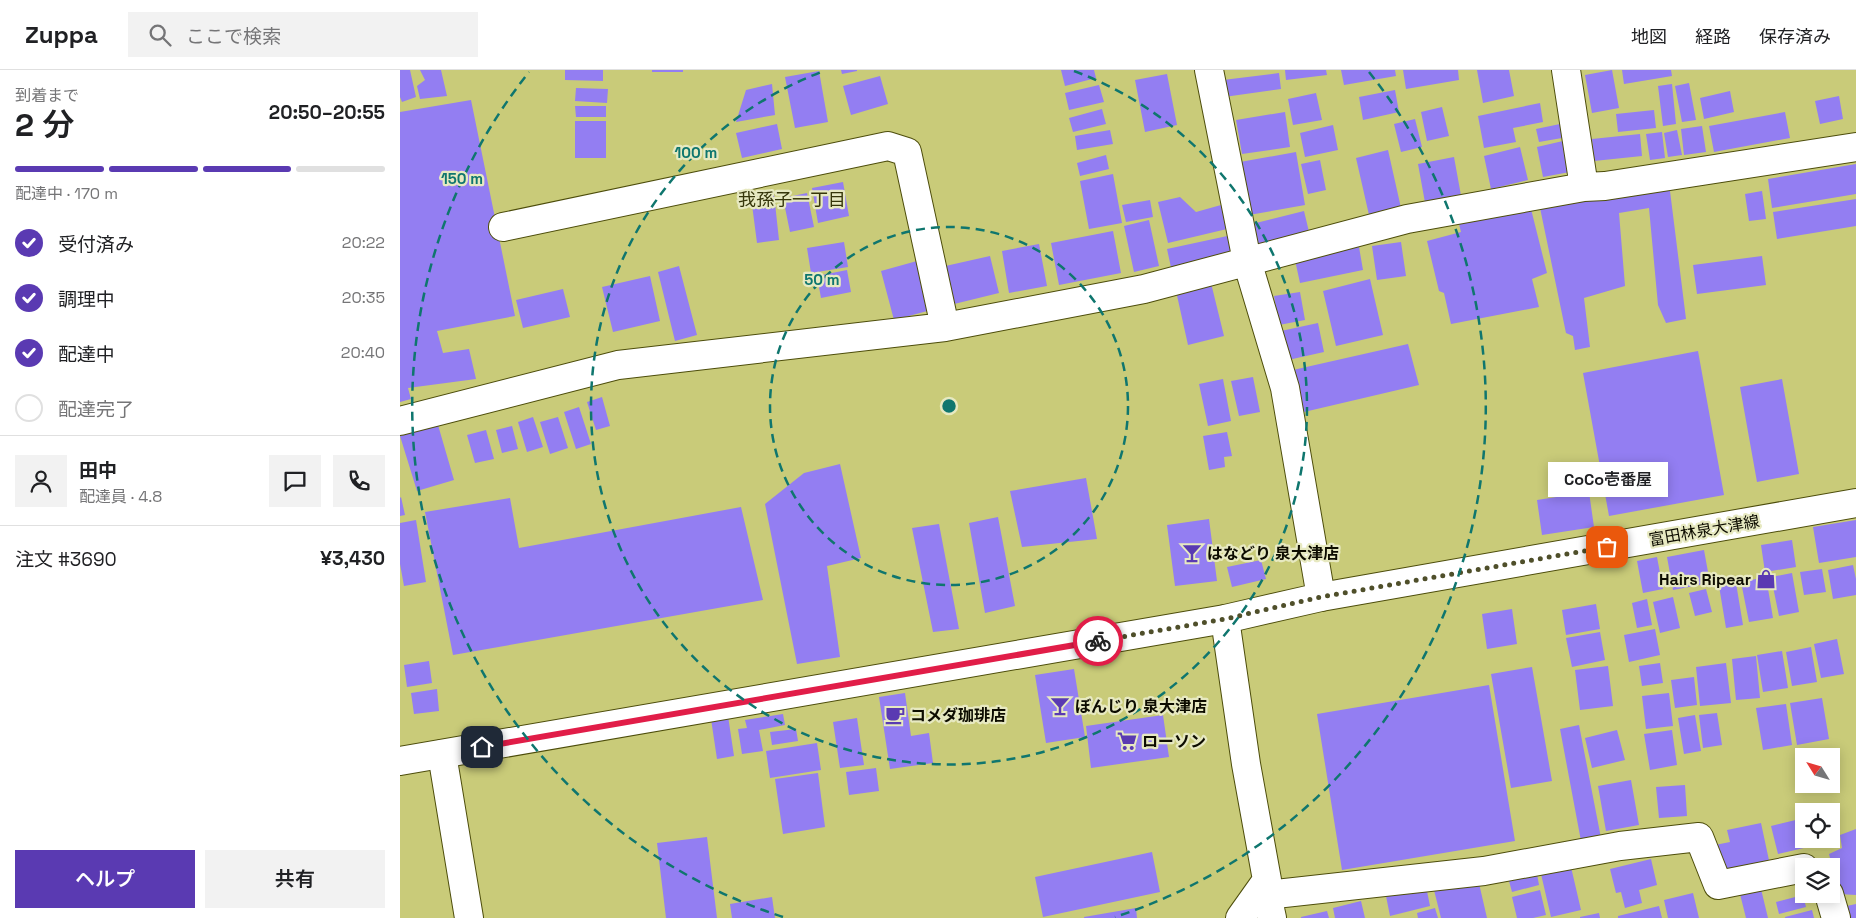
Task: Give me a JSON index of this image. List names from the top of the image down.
{
  "streets": {
    "street": ["富田林泉大津線"]
  },
  "districts": ["我孫子一丁目"],
  "places": {
    "other": ["CoCo壱番屋"],
    "bar": ["はなどり 泉大津店", "ぼんじり 泉大津店"],
    "shop": ["Hairs Ripear"],
    "cafe": ["コメダ珈琲店"],
    "supermarket": ["ローソン"]
  },
  "north": "top left",
  "page": {
    "header": "Zuppa",
    "search": "ここで検索",
    "nav": ["地図", "経路", "保存済み"],
    "heading": ["2 分", "到着まで", "20:50–20:55"],
    "panel": [
      "田中",
      "配達員 · 4.8",
      "注文 #3690",
      "¥3,430"
    ],
    "bar": "配達中 · 170 m",
    "list": [
      ["受付済み", "20:22"],
      ["調理中", "20:35"],
      ["配達中", "20:40"],
      "配達完了"
    ],
    "bubble": "CoCo壱番屋",
    "buttons": ["ヘルプ", "共有"]
  },
  "rings": ["100 m", "150 m", "50 m"]
}
